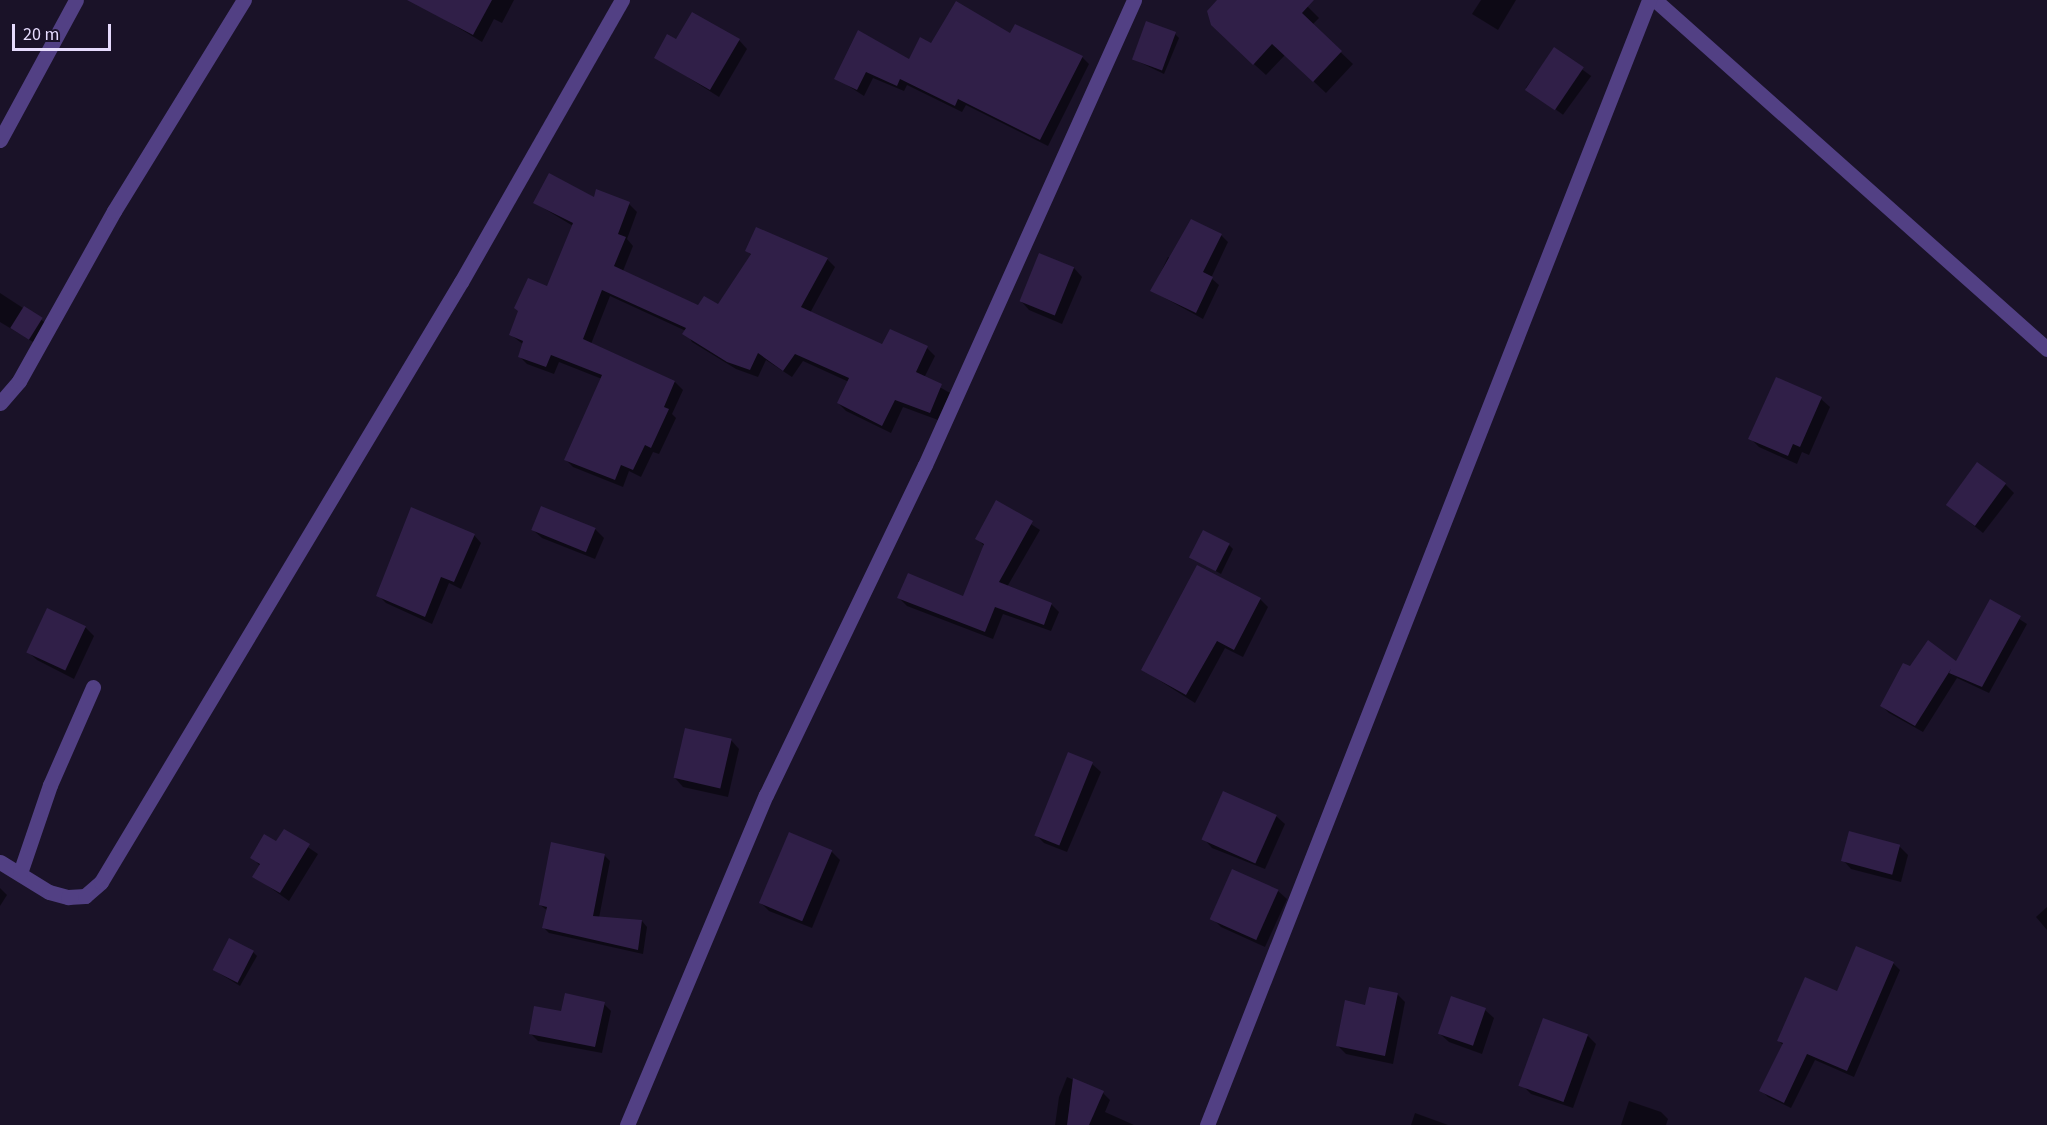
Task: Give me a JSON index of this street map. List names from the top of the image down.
{
  "scale_bar": "20 m"
}
